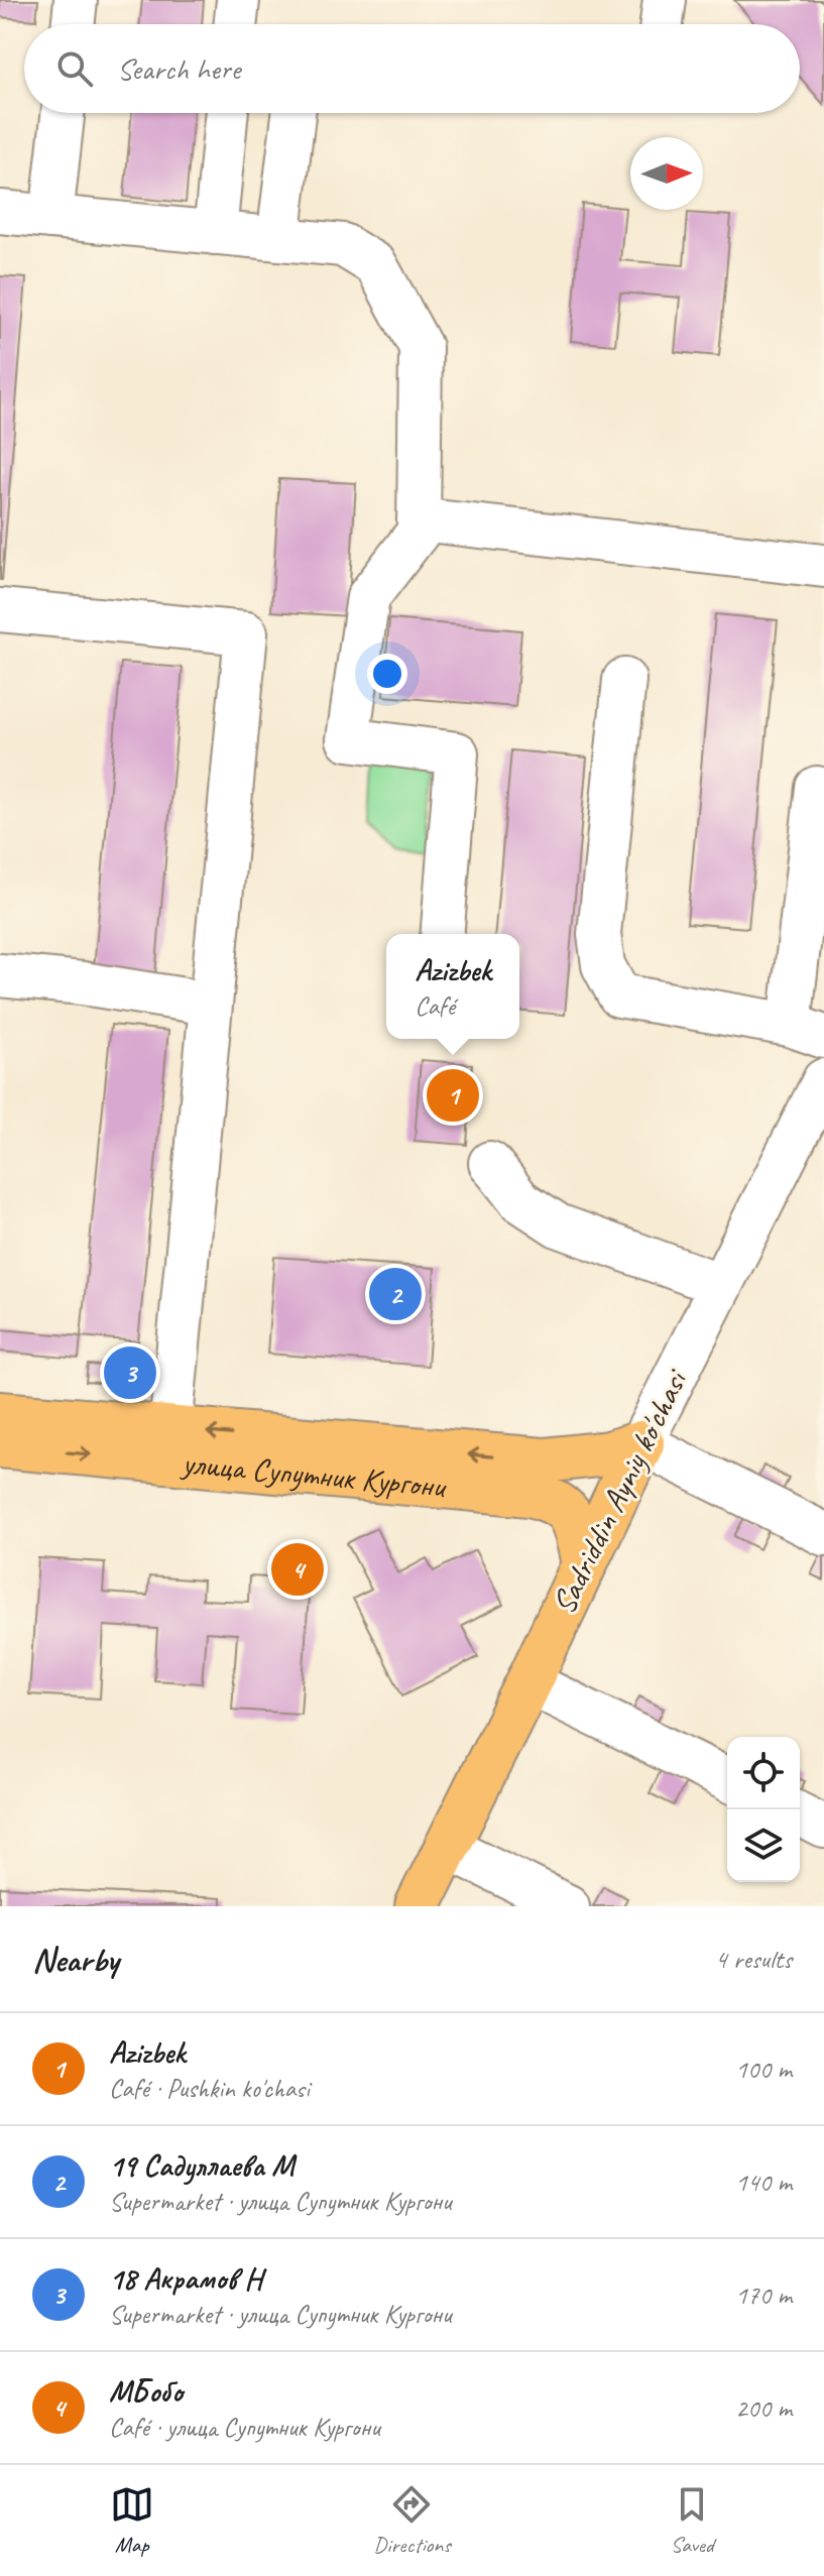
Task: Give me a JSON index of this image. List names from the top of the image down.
{
  "streets": {
    "main road": ["улица Супутник Кургони", "Sadriddin Ayniy ko'chasi"]
  },
  "crossings": [
    ["улица Супутник Кургони", "Sadriddin Ayniy ko'chasi"]
  ],
  "north": "right",
  "page": {
    "search": "Search here",
    "popup": ["Azizbek", "Café"],
    "pins": [
      "1",
      "2",
      "3",
      "4"
    ],
    "heading": ["Nearby", "4 results"],
    "list": [
      {
        "mark": "1",
        "name": "Azizbek",
        "note": "Café · Pushkin ko'chasi",
        "value": "100 m"
      },
      {
        "mark": "2",
        "name": "19 Садуллаева М",
        "note": "Supermarket · улица Супутник Кургони",
        "value": "140 m"
      },
      {
        "mark": "3",
        "name": "18 Акрамов Н",
        "note": "Supermarket · улица Супутник Кургони",
        "value": "170 m"
      },
      {
        "mark": "4",
        "name": "МБобо",
        "note": "Café · улица Супутник Кургони",
        "value": "200 m"
      }
    ],
    "nav": ["Map", "Directions", "Saved"]
  }
}
